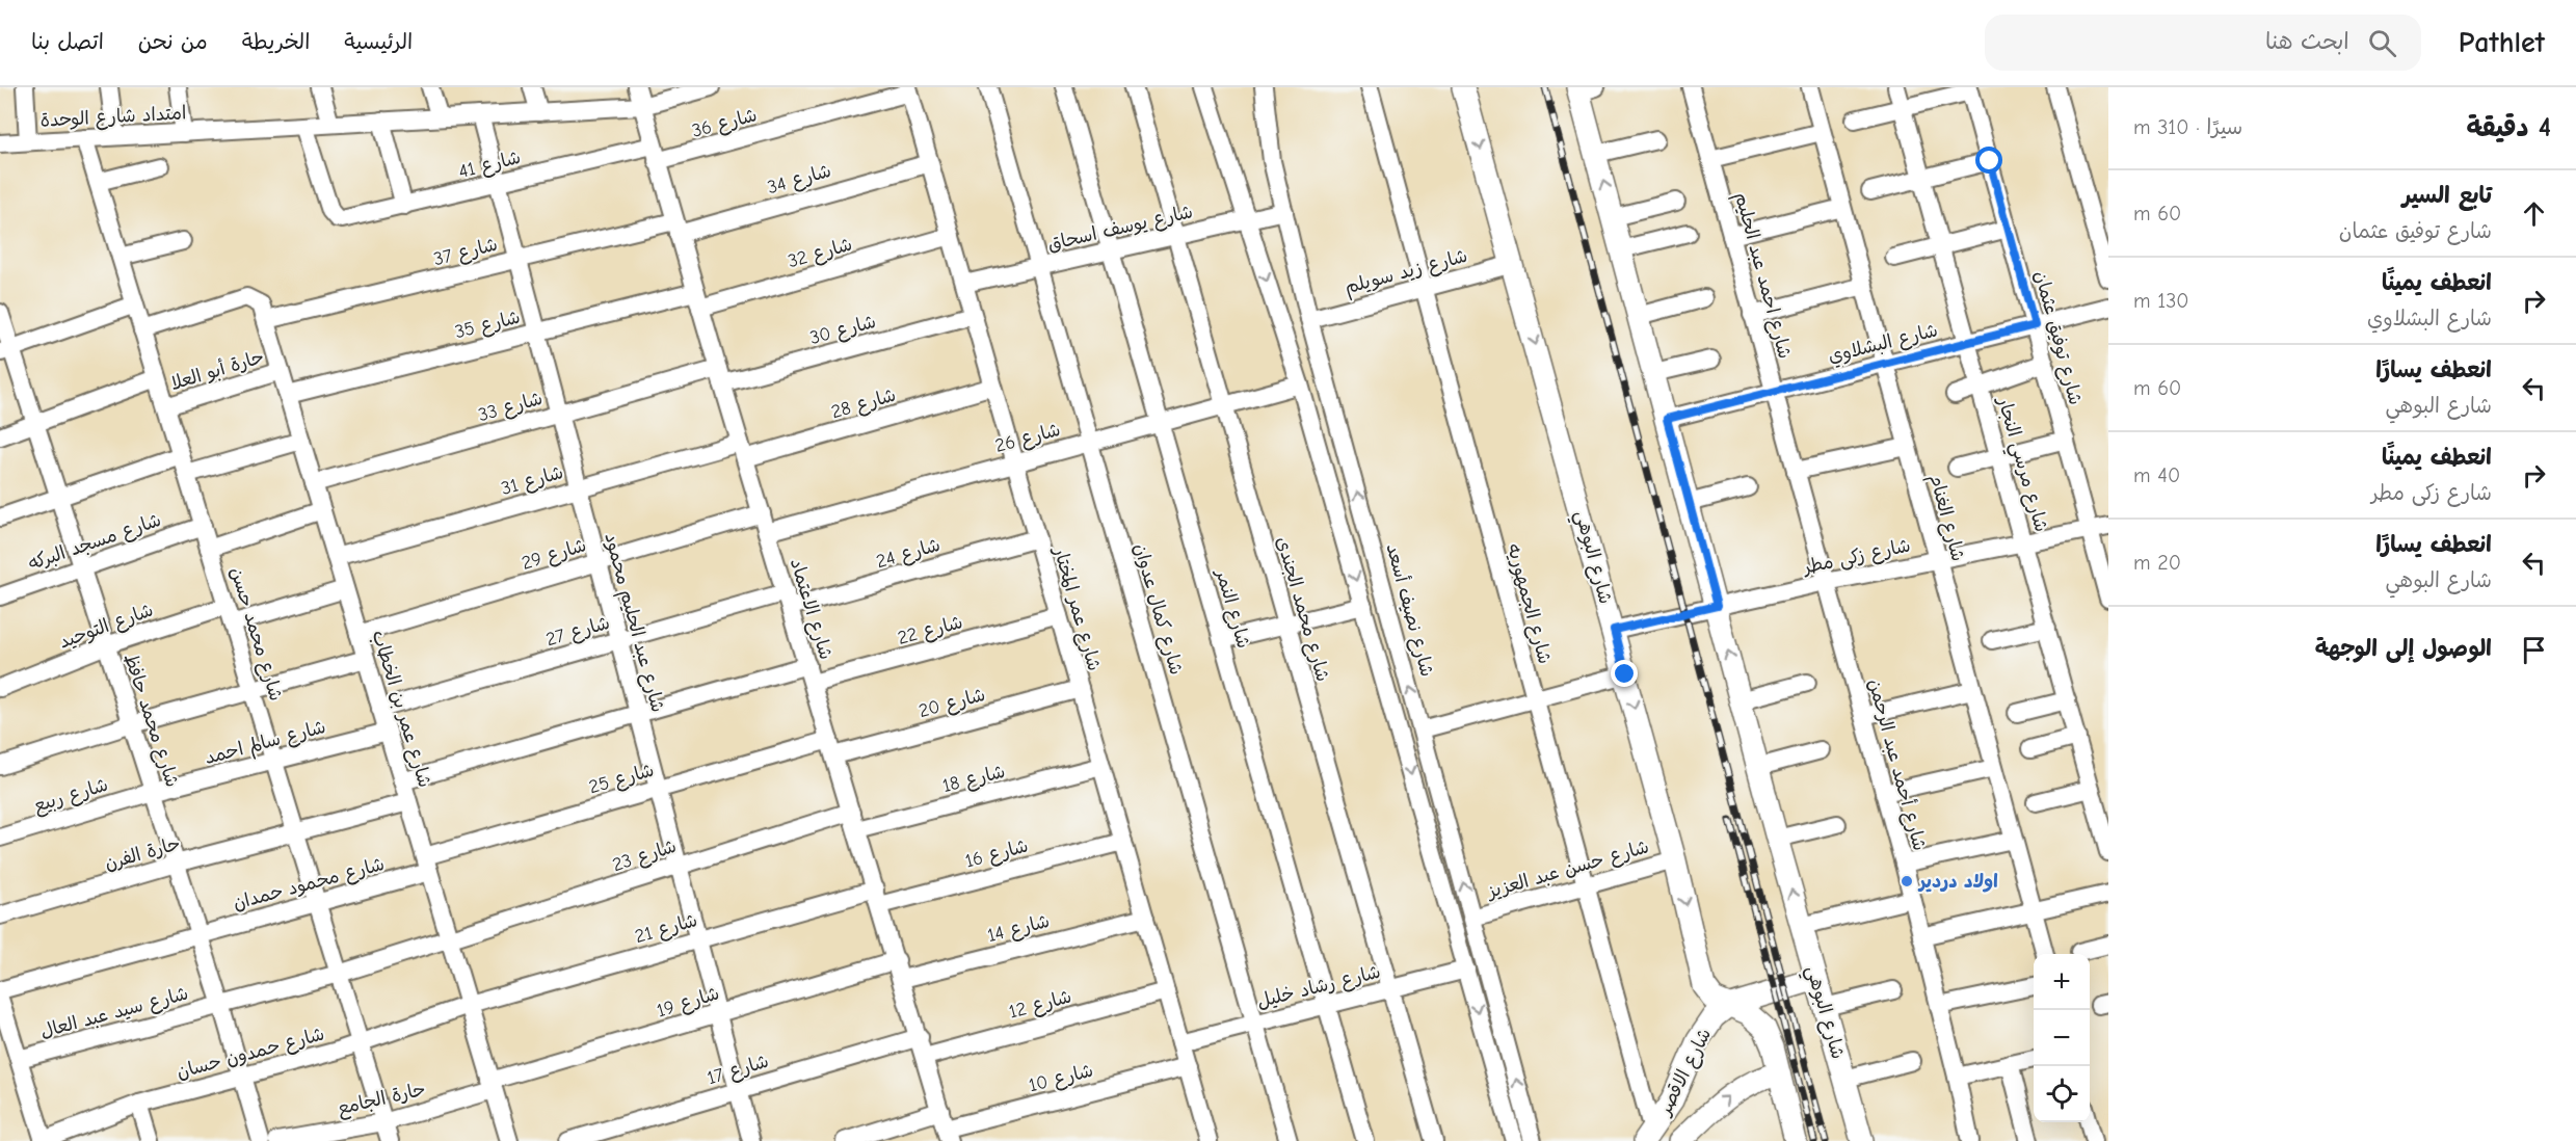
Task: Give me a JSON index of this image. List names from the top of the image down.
{
  "streets": {
    "street": [
      "امتداد شارع الوحدة",
      "شارع 36",
      "شارع 41",
      "شارع 34",
      "شارع يوسف اسحاق",
      "شارع 37",
      "شارع 32",
      "شارع زيد سويلم",
      "شارع احمد عبد الحليم",
      "شارع 35",
      "شارع 30",
      "شارع توفيق عثمان",
      "شارع البشلاوي",
      "حارة أبو العلا",
      "شارع 28",
      "شارع 33",
      "شارع 26",
      "شارع مرسي النجار",
      "شارع 31",
      "شارع الغنام",
      "شارع مسجد البركه",
      "شارع 24",
      "شارع 29",
      "شارع زكى مطر",
      "شارع البوهي",
      "شارع الجمهوريه",
      "شارع الاعتماد",
      "شارع عمر المختار",
      "شارع كمال عدوان",
      "شارع النمر",
      "شارع محمد الجندى",
      "شارع نصيف أسعد",
      "شارع عبد الحليم محمود",
      "شارع التوحيد",
      "شارع 22",
      "شارع 27",
      "شارع محمد حسن",
      "شارع 20",
      "شارع عمر بن الخطاب",
      "شارع محمد حافظ",
      "شارع سالم احمد",
      "شارع أحمد عبد الرحمن",
      "شارع 25",
      "شارع 18",
      "شارع ربيع",
      "حارة الفرن",
      "شارع 16",
      "شارع 23",
      "شارع حسن عبد العزيز",
      "شارع محمود حمدان",
      "شارع 21",
      "شارع 14",
      "شارع رشاد خليل",
      "شارع 19",
      "شارع 12",
      "شارع سيد عبد العال",
      "شارع حمدون حسان",
      "شارع 17",
      "شارع الاقصر",
      "شارع 10",
      "حارة الجامع"
    ]
  },
  "crossings": [
    ["امتداد شارع الوحدة", "شارع 41"],
    ["امتداد شارع الوحدة", "شارع الاعتماد"],
    ["امتداد شارع الوحدة", "شارع عبد الحليم محمود"],
    ["امتداد شارع الوحدة", "شارع محمد حسن"],
    ["شارع 36", "شارع 41"],
    ["شارع 36", "شارع الاعتماد"],
    ["شارع 36", "شارع عمر المختار"],
    ["شارع 41", "شارع الاعتماد"],
    ["شارع 41", "شارع عبد الحليم محمود"],
    ["شارع 34", "شارع 37"],
    ["شارع 34", "شارع الاعتماد"],
    ["شارع 34", "شارع عمر المختار"],
    ["شارع يوسف اسحاق", "شارع عمر المختار"],
    ["شارع يوسف اسحاق", "شارع كمال عدوان"],
    ["شارع يوسف اسحاق", "شارع النمر"],
    ["شارع يوسف اسحاق", "شارع محمد الجندى"],
    ["شارع يوسف اسحاق", "شارع نصيف أسعد"],
    ["شارع 37", "شارع الاعتماد"],
    ["شارع 37", "شارع عبد الحليم محمود"],
    ["شارع 37", "شارع عمر بن الخطاب"],
    ["شارع 32", "شارع 35"],
    ["شارع 32", "شارع الاعتماد"],
    ["شارع 32", "شارع عمر المختار"],
    ["شارع زيد سويلم", "شارع البوهي"],
    ["شارع زيد سويلم", "شارع الجمهوريه"],
    ["شارع زيد سويلم", "شارع نصيف أسعد"],
    ["شارع احمد عبد الحليم", "شارع البشلاوي"],
    ["شارع احمد عبد الحليم", "شارع زكى مطر"],
    ["شارع احمد عبد الحليم", "شارع أحمد عبد الرحمن"],
    ["شارع 35", "شارع الاعتماد"],
    ["شارع 35", "شارع عبد الحليم محمود"],
    ["شارع 35", "شارع عمر بن الخطاب"],
    ["شارع 30", "شارع 33"],
    ["شارع 30", "شارع الاعتماد"],
    ["شارع 30", "شارع عمر المختار"],
    ["شارع توفيق عثمان", "شارع البشلاوي"],
    ["شارع توفيق عثمان", "شارع زكى مطر"],
    ["شارع البشلاوي", "شارع مرسي النجار"],
    ["شارع البشلاوي", "شارع الغنام"],
    ["شارع البشلاوي", "شارع البوهي"],
    ["حارة أبو العلا", "شارع محمد حسن"],
    ["حارة أبو العلا", "شارع عمر بن الخطاب"],
    ["شارع 28", "شارع 31"],
    ["شارع 28", "شارع الاعتماد"],
    ["شارع 28", "شارع عمر المختار"],
    ["شارع 33", "شارع الاعتماد"],
    ["شارع 33", "شارع عبد الحليم محمود"],
    ["شارع 33", "شارع عمر بن الخطاب"],
    ["شارع 26", "شارع الاعتماد"],
    ["شارع 26", "شارع عمر المختار"],
    ["شارع 26", "شارع كمال عدوان"],
    ["شارع 26", "شارع النمر"],
    ["شارع 26", "شارع محمد الجندى"],
    ["شارع مرسي النجار", "شارع زكى مطر"],
    ["شارع 31", "شارع الاعتماد"],
    ["شارع 31", "شارع عبد الحليم محمود"],
    ["شارع 31", "شارع عمر بن الخطاب"],
    ["شارع الغنام", "شارع زكى مطر"],
    ["شارع مسجد البركه", "شارع محمد حسن"],
    ["شارع مسجد البركه", "شارع محمد حافظ"],
    ["شارع 24", "شارع الاعتماد"],
    ["شارع 24", "شارع عمر المختار"],
    ["شارع 24", "شارع 27"],
    ["شارع 29", "شارع الاعتماد"],
    ["شارع 29", "شارع عبد الحليم محمود"],
    ["شارع 29", "شارع عمر بن الخطاب"],
    ["شارع زكى مطر", "شارع البوهي"],
    ["شارع زكى مطر", "شارع أحمد عبد الرحمن"],
    ["شارع البوهي", "شارع حسن عبد العزيز"],
    ["شارع البوهي", "شارع الاقصر"],
    ["شارع الجمهوريه", "شارع حسن عبد العزيز"],
    ["شارع الجمهوريه", "شارع الاقصر"],
    ["شارع الاعتماد", "شارع 22"],
    ["شارع الاعتماد", "شارع 27"],
    ["شارع الاعتماد", "شارع 20"],
    ["شارع الاعتماد", "شارع 25"],
    ["شارع الاعتماد", "شارع 18"],
    ["شارع الاعتماد", "شارع 16"],
    ["شارع الاعتماد", "شارع 23"],
    ["شارع الاعتماد", "شارع 21"],
    ["شارع الاعتماد", "شارع 14"],
    ["شارع الاعتماد", "شارع 19"],
    ["شارع الاعتماد", "شارع 12"],
    ["شارع الاعتماد", "شارع 17"],
    ["شارع الاعتماد", "شارع 10"],
    ["شارع عمر المختار", "شارع 22"],
    ["شارع عمر المختار", "شارع 20"],
    ["شارع عمر المختار", "شارع 18"],
    ["شارع عمر المختار", "شارع 16"],
    ["شارع عمر المختار", "شارع 14"],
    ["شارع عمر المختار", "شارع رشاد خليل"],
    ["شارع عمر المختار", "شارع 12"],
    ["شارع عمر المختار", "شارع 10"],
    ["شارع كمال عدوان", "شارع رشاد خليل"],
    ["شارع النمر", "شارع رشاد خليل"],
    ["شارع محمد الجندى", "شارع رشاد خليل"],
    ["شارع نصيف أسعد", "شارع حسن عبد العزيز"],
    ["شارع عبد الحليم محمود", "شارع 22"],
    ["شارع عبد الحليم محمود", "شارع 27"],
    ["شارع عبد الحليم محمود", "شارع 25"],
    ["شارع عبد الحليم محمود", "شارع 23"],
    ["شارع عبد الحليم محمود", "شارع 21"],
    ["شارع عبد الحليم محمود", "شارع 19"],
    ["شارع عبد الحليم محمود", "شارع 17"],
    ["شارع التوحيد", "شارع محمد حسن"],
    ["شارع التوحيد", "شارع محمد حافظ"],
    ["شارع 22", "شارع عمر بن الخطاب"],
    ["شارع 27", "شارع عمر بن الخطاب"],
    ["شارع محمد حسن", "شارع عمر بن الخطاب"],
    ["شارع محمد حسن", "شارع سالم احمد"],
    ["شارع محمد حسن", "حارة الفرن"],
    ["شارع محمد حسن", "شارع 23"],
    ["شارع محمد حسن", "شارع محمود حمدان"],
    ["شارع محمد حسن", "شارع سيد عبد العال"],
    ["شارع محمد حسن", "شارع حمدون حسان"],
    ["شارع محمد حسن", "حارة الجامع"],
    ["شارع 20", "شارع 25"],
    ["شارع عمر بن الخطاب", "شارع سالم احمد"],
    ["شارع عمر بن الخطاب", "شارع 25"],
    ["شارع عمر بن الخطاب", "حارة الفرن"],
    ["شارع عمر بن الخطاب", "شارع 23"],
    ["شارع عمر بن الخطاب", "شارع محمود حمدان"],
    ["شارع عمر بن الخطاب", "شارع 21"],
    ["شارع عمر بن الخطاب", "شارع 19"],
    ["شارع عمر بن الخطاب", "شارع حمدون حسان"],
    ["شارع عمر بن الخطاب", "حارة الجامع"],
    ["شارع محمد حافظ", "شارع سالم احمد"],
    ["شارع محمد حافظ", "شارع ربيع"],
    ["شارع محمد حافظ", "حارة الفرن"],
    ["شارع محمد حافظ", "شارع محمود حمدان"],
    ["شارع محمد حافظ", "شارع سيد عبد العال"],
    ["شارع محمد حافظ", "شارع حمدون حسان"],
    ["شارع سالم احمد", "شارع ربيع"],
    ["شارع 25", "شارع محمود حمدان"],
    ["شارع 16", "شارع 21"],
    ["شارع 23", "شارع سيد عبد العال"],
    ["شارع 21", "شارع حمدون حسان"],
    ["شارع 19", "حارة الجامع"]
  ],
  "places": ["اولاد دردير"],
  "page": {
    "header": "Pathlet",
    "search": "ابحث هنا",
    "nav": [
      "الرئيسية",
      "الخريطة",
      "من نحن",
      "اتصل بنا"
    ],
    "heading": ["4 دقيقة", "سيرًا · 310 m"],
    "list": [
      ["تابع السير", "شارع توفيق عثمان", "60 m"],
      ["انعطف يمينًا", "شارع البشلاوي", "130 m"],
      ["انعطف يسارًا", "شارع البوهي", "60 m"],
      ["انعطف يمينًا", "شارع زكى مطر", "40 m"],
      ["انعطف يسارًا", "شارع البوهي", "20 m"],
      "الوصول إلى الوجهة"
    ],
    "map_buttons": ["+", "−"]
  }
}
